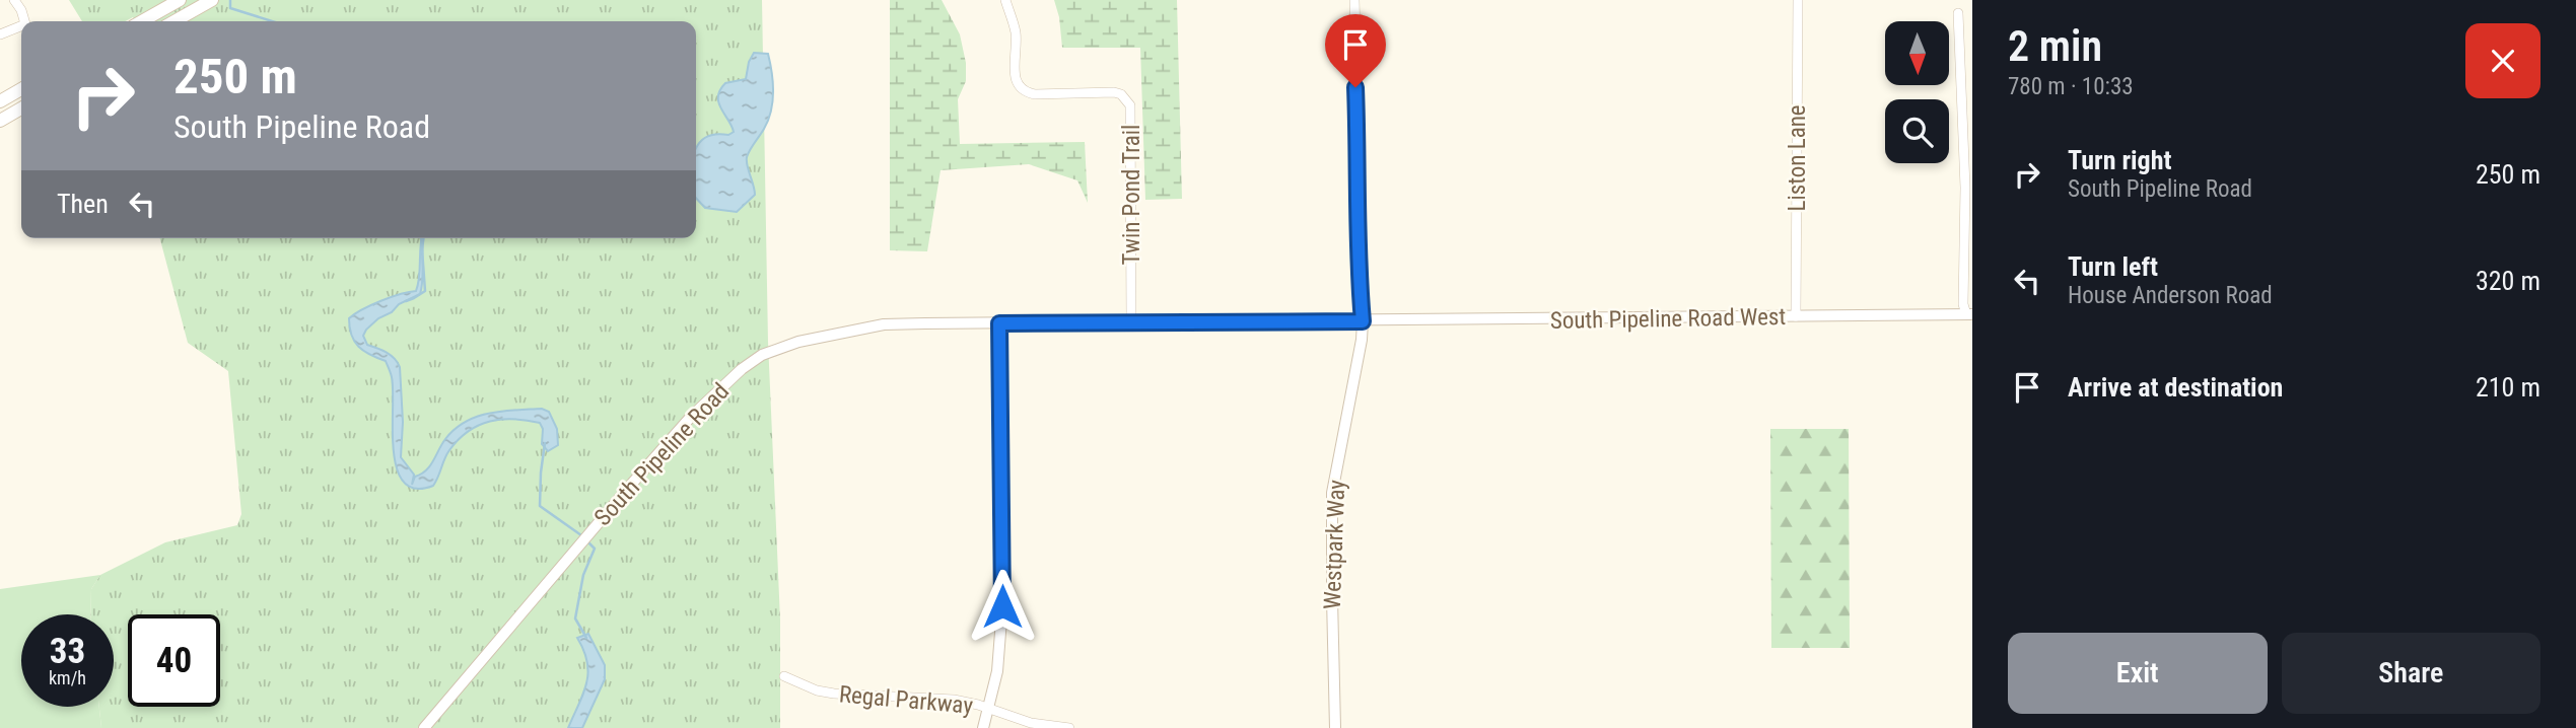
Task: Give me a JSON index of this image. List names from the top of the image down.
{
  "streets": {
    "street": [
      "Liston Lane",
      "Twin Pond Trail",
      "South Pipeline Road West",
      "South Pipeline Road",
      "Westpark Way",
      "Regal Parkway"
    ]
  },
  "crossings": [
    ["Liston Lane", "South Pipeline Road West"],
    ["Twin Pond Trail", "South Pipeline Road"],
    ["South Pipeline Road West", "South Pipeline Road"],
    ["South Pipeline Road West", "Westpark Way"],
    ["South Pipeline Road", "Westpark Way"]
  ],
  "north": "bottom",
  "page": {
    "heading": ["2 min", "780 m · 10:33"],
    "turn": ["250 m", "South Pipeline Road"],
    "list": [
      {
        "name": "Turn right",
        "note": "South Pipeline Road",
        "value": "250 m"
      },
      {
        "name": "Turn left",
        "note": "House Anderson Road",
        "value": "320 m"
      },
      {
        "name": "Arrive at destination",
        "value": "210 m"
      }
    ],
    "then": "Then",
    "speed": "33 km/h",
    "limit": "40",
    "buttons": ["Exit", "Share"]
  }
}
